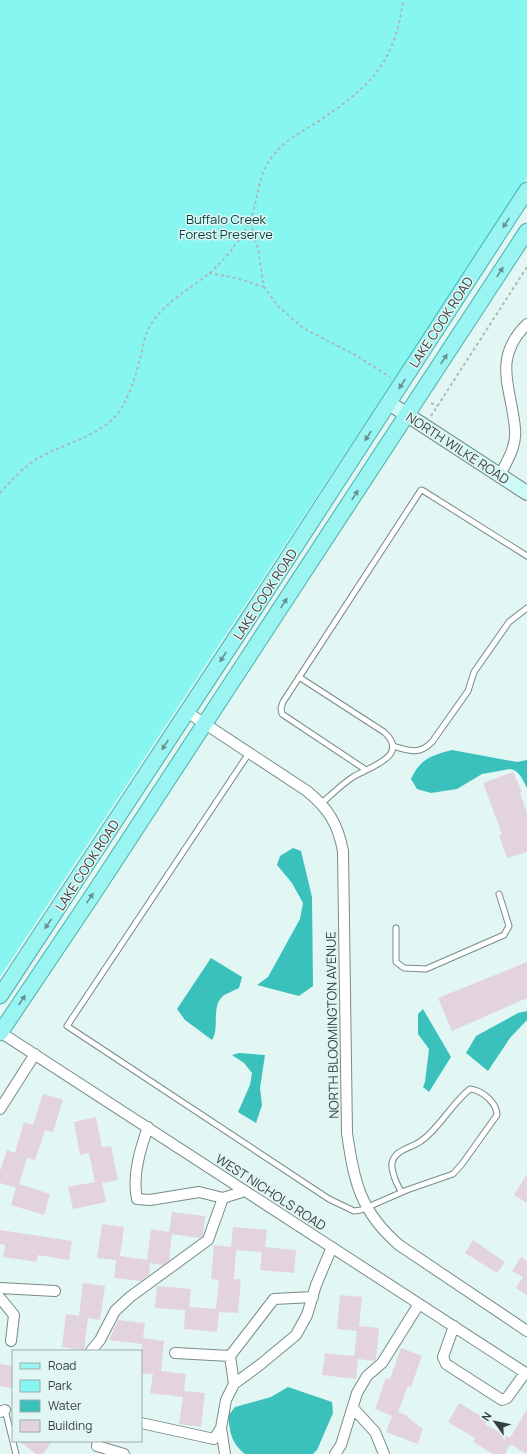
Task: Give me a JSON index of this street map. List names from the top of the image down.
{
  "streets": {
    "main road": ["LAKE COOK ROAD"],
    "street": ["NORTH WILKE ROAD", "NORTH BLOOMINGTON AVENUE", "WEST NICHOLS ROAD"]
  },
  "crossings": [
    ["LAKE COOK ROAD", "NORTH WILKE ROAD"],
    ["LAKE COOK ROAD", "NORTH BLOOMINGTON AVENUE"],
    ["LAKE COOK ROAD", "WEST NICHOLS ROAD"]
  ],
  "parks": ["Buffalo Creek Forest Preserve"],
  "legend": [
    "Road",
    "Park",
    "Water",
    "Building"
  ],
  "north": "top left"
}
